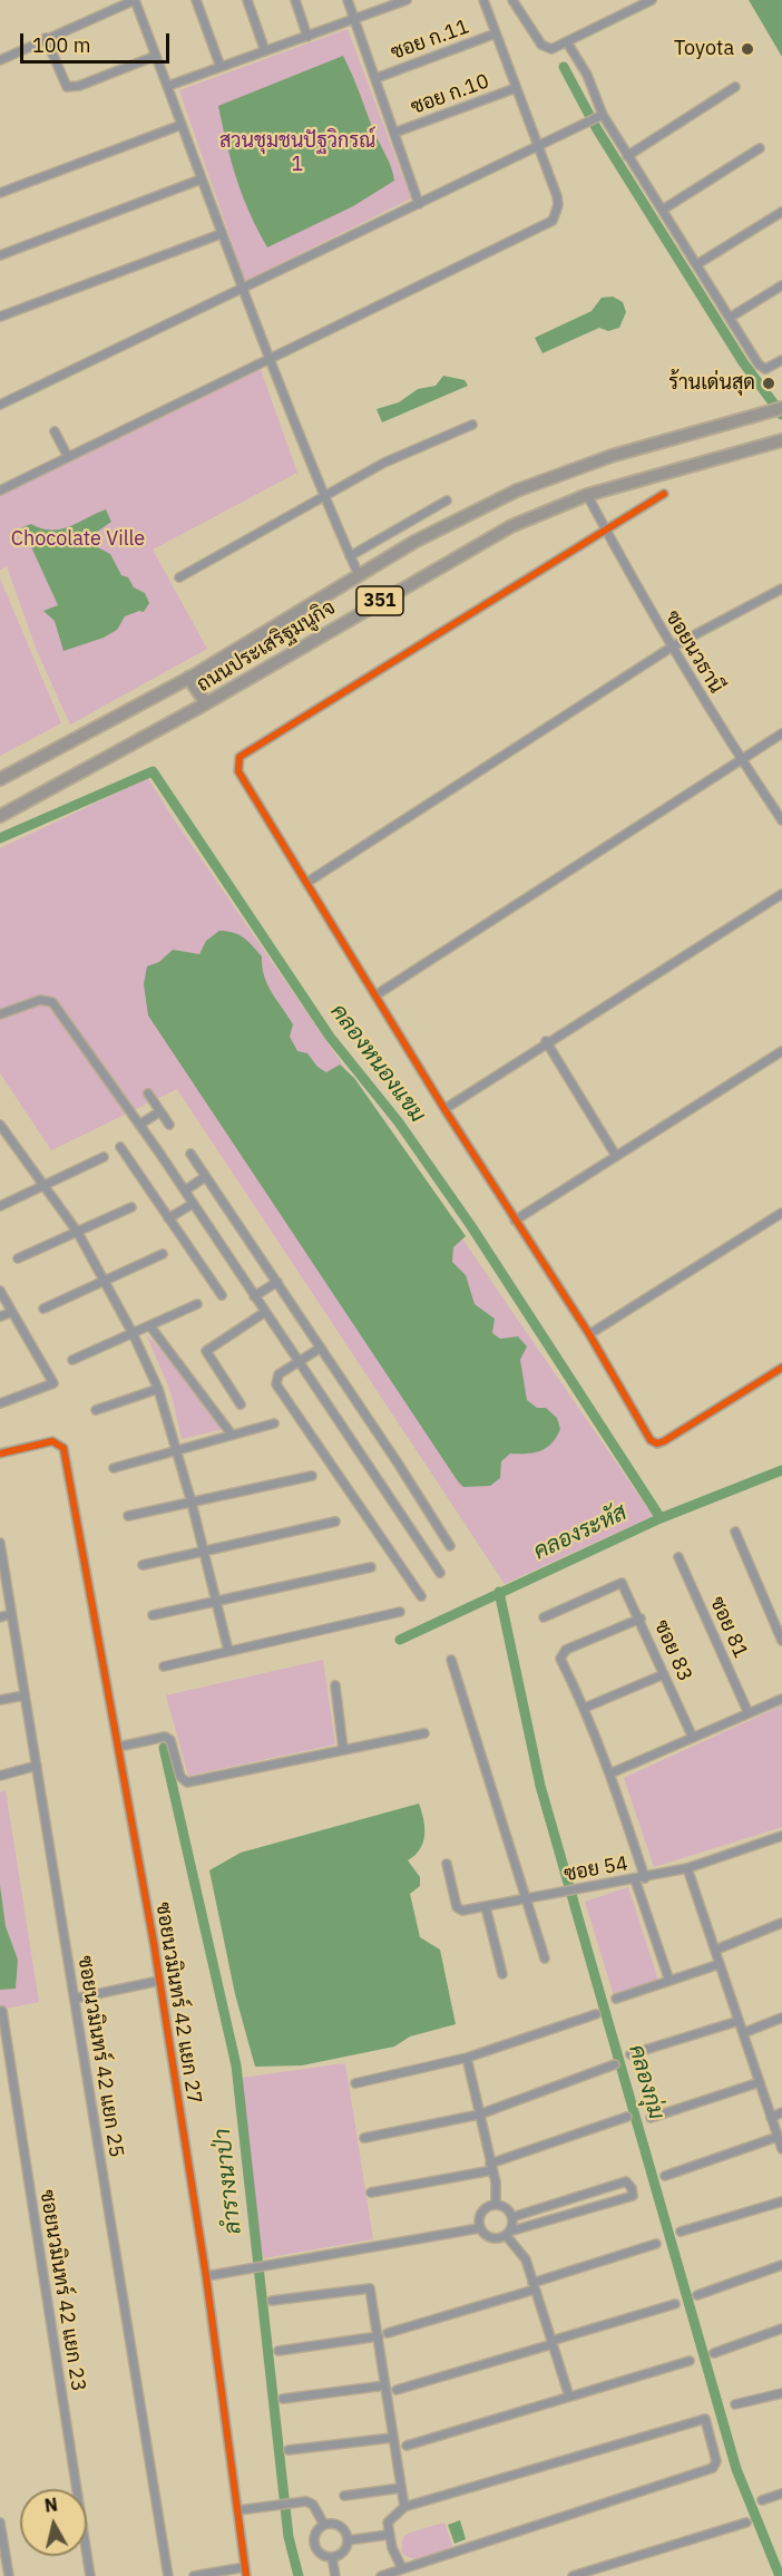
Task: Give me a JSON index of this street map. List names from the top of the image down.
{
  "streets": {
    "main road": ["351", "ถนนประเสริฐมนูกิจ"],
    "street": [
      "ซอย ก.11",
      "ซอย ก.10",
      "ซอยนวธานี",
      "ซอย 81",
      "ซอย 83",
      "ซอย 54",
      "ซอยนวมินทร์ 42 แยก 27",
      "ซอยนวมินทร์ 42 แยก 25",
      "ซอยนวมินทร์ 42 แยก 23"
    ]
  },
  "crossings": [
    ["ถนนประเสริฐมนูกิจ", "ซอยนวธานี"]
  ],
  "water": [
    "คลองหนองแขม",
    "คลองระหัส",
    "คลองกุ่ม",
    "ลำรางนาป่า"
  ],
  "parks": ["สวนชุมชนปัฐวิกรณ์ 1", "Chocolate Ville"],
  "places": ["Toyota", "ร้านเด่นสุด"],
  "scale_bar": "100 m",
  "north": "top"
}
